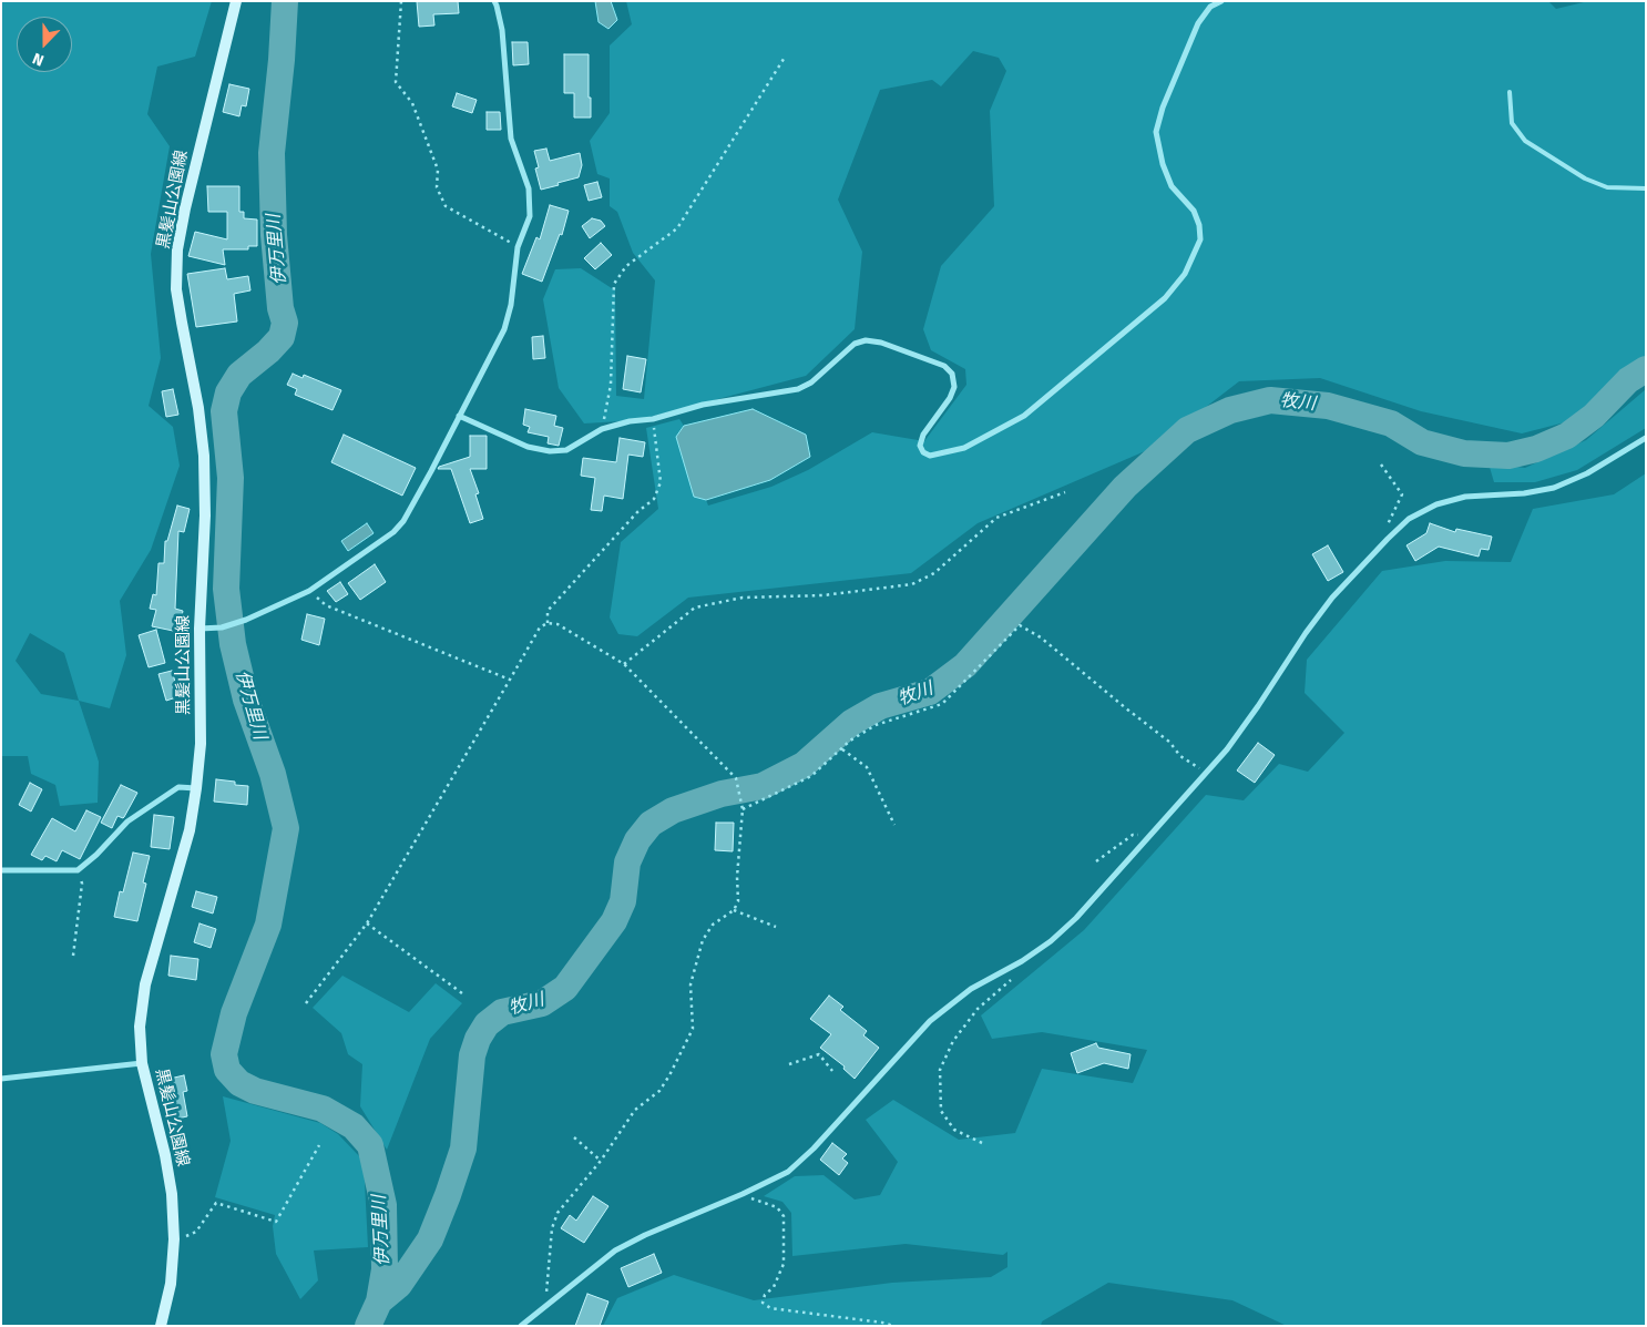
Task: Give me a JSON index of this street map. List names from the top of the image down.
{
  "streets": {
    "main road": ["黒髪山公園線"]
  },
  "water": ["伊万里川", "牧川"],
  "north": "bottom"
}
